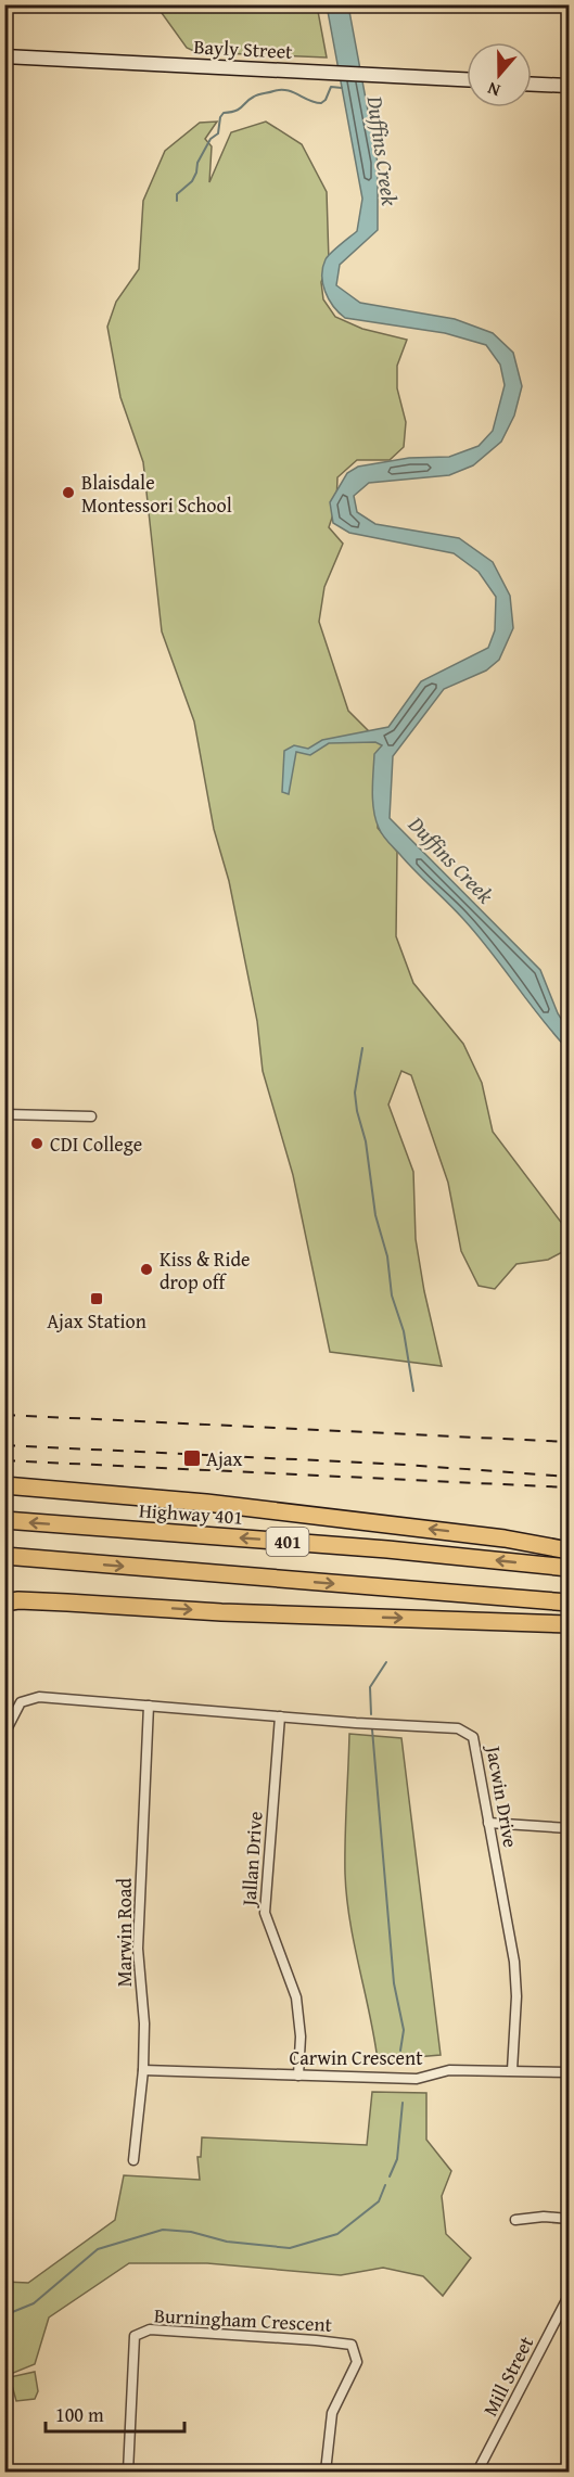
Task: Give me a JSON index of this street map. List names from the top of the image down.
{
  "streets": {
    "highway": ["Highway 401", "401"],
    "main road": ["Bayly Street"],
    "street": [
      "Jacwin Drive",
      "Jallan Drive",
      "Marwin Road",
      "Carwin Crescent",
      "Burningham Crescent",
      "Mill Street"
    ]
  },
  "crossings": [
    ["Jacwin Drive", "Jallan Drive"],
    ["Jacwin Drive", "Marwin Road"],
    ["Jacwin Drive", "Carwin Crescent"],
    ["Jallan Drive", "Carwin Crescent"],
    ["Marwin Road", "Carwin Crescent"]
  ],
  "water": ["Duffins Creek"],
  "places": {
    "other": ["Blaisdale Montessori School", "CDI College", "Kiss & Ride drop off"],
    "transit": ["Ajax Station", "Ajax"]
  },
  "scale_bar": "100 m",
  "north": "bottom"
}
